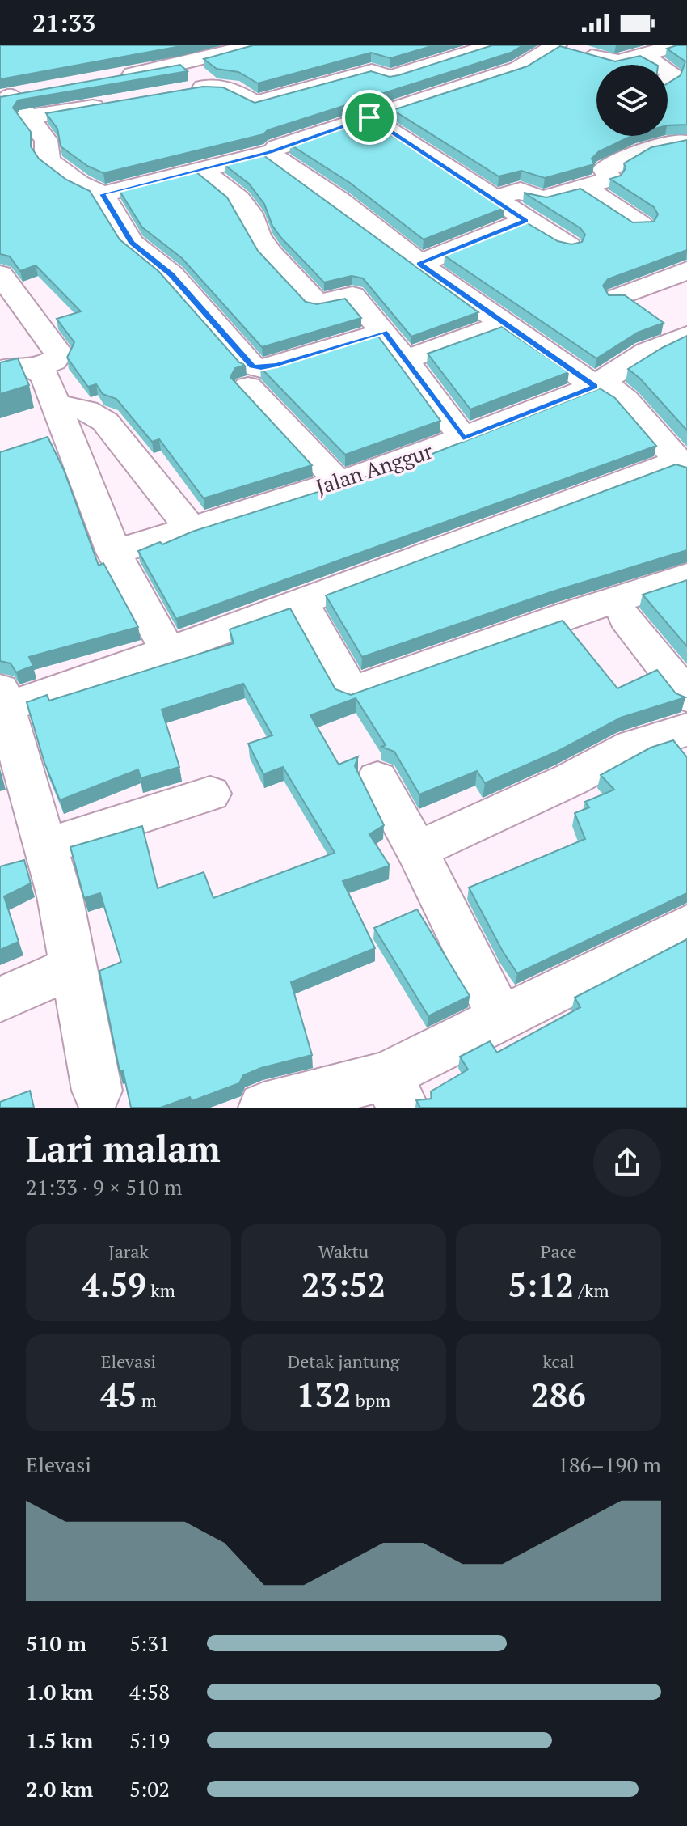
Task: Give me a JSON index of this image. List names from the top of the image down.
{
  "streets": {
    "street": ["Jalan Anggur"]
  },
  "page": {
    "status": "21:33",
    "heading": ["Lari malam", "21:33 · 9 × 510 m"],
    "stats": [
      ["Jarak", "4.59 km"],
      ["Waktu", "23:52"],
      ["Pace", "5:12 /km"],
      ["Elevasi", "45 m"],
      ["Detak jantung", "132 bpm"],
      ["kcal", "286"]
    ],
    "chart": ["Elevasi", "186–190 m"],
    "list": [
      {
        "name": "510 m",
        "note": "5:31"
      },
      {
        "name": "1.0 km",
        "note": "4:58"
      },
      {
        "name": "1.5 km",
        "note": "5:19"
      },
      {
        "name": "2.0 km",
        "note": "5:02"
      }
    ]
  }
}
